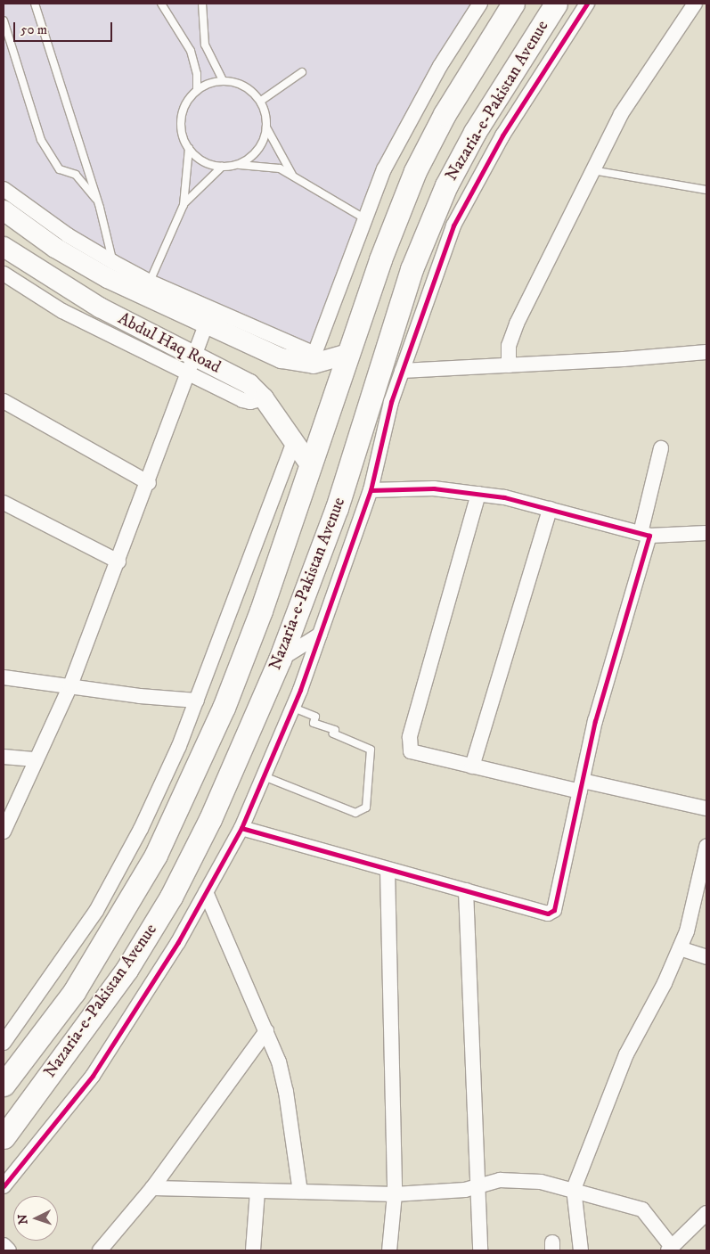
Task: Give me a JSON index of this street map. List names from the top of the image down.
{
  "streets": {
    "main road": ["Nazaria-e-Pakistan Avenue", "Abdul Haq Road"]
  },
  "crossings": [
    ["Nazaria-e-Pakistan Avenue", "Abdul Haq Road"]
  ],
  "scale_bar": "50 m",
  "north": "left"
}
